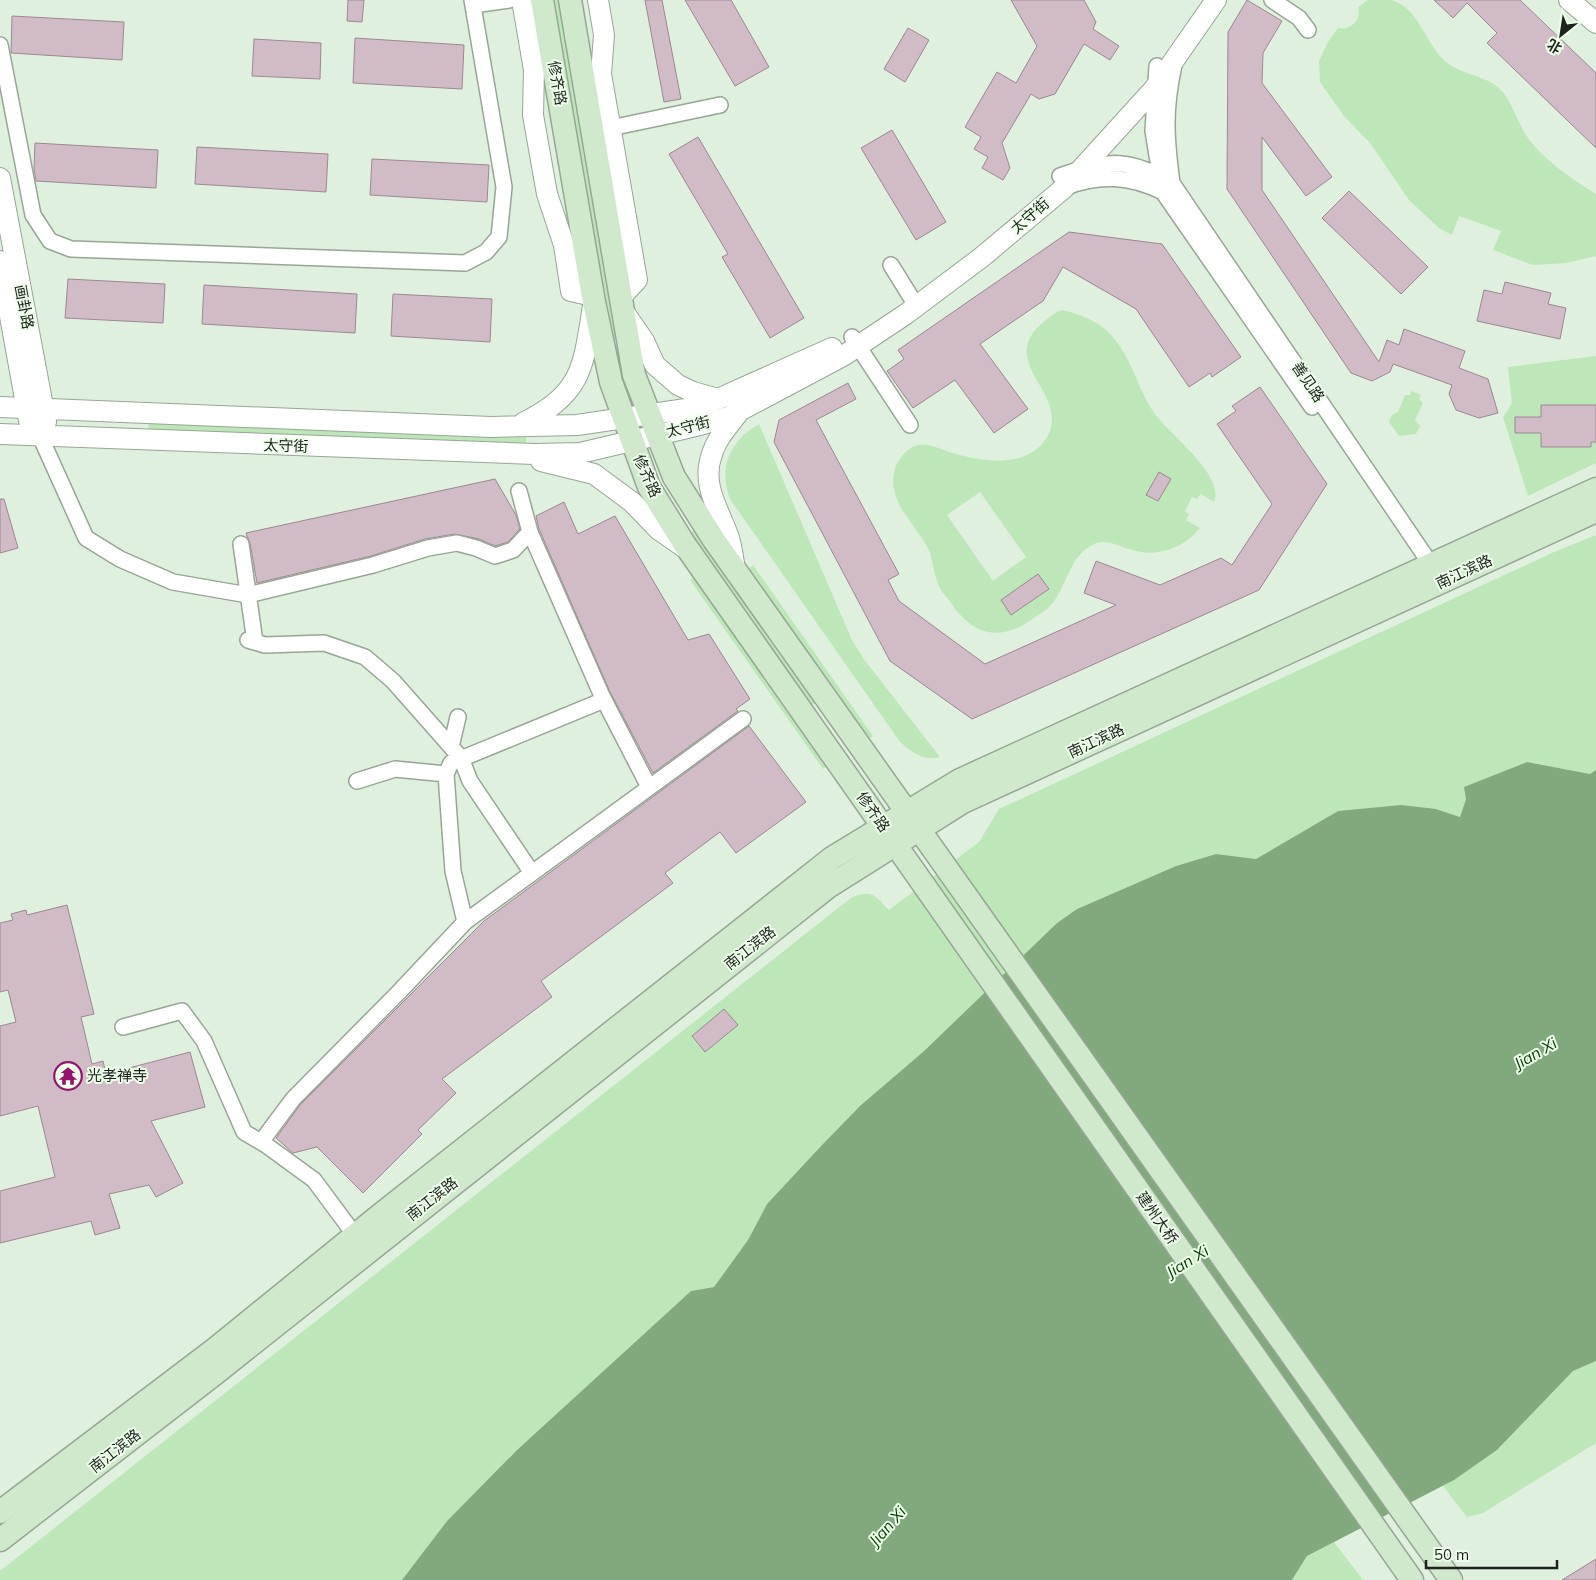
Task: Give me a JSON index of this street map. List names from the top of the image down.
{
  "streets": {
    "main road": ["修齐路", "南江滨路", "建州大桥"],
    "street": ["太守街", "画卦路", "善见路"]
  },
  "crossings": [
    ["修齐路", "太守街"],
    ["修齐路", "南江滨路"],
    ["修齐路", "建州大桥"],
    ["太守街", "画卦路"],
    ["善见路", "南江滨路"]
  ],
  "water": ["Jian Xi"],
  "places": {
    "temple": ["光孝禅寺"]
  },
  "scale_bar": "50 m",
  "north": "bottom left"
}
